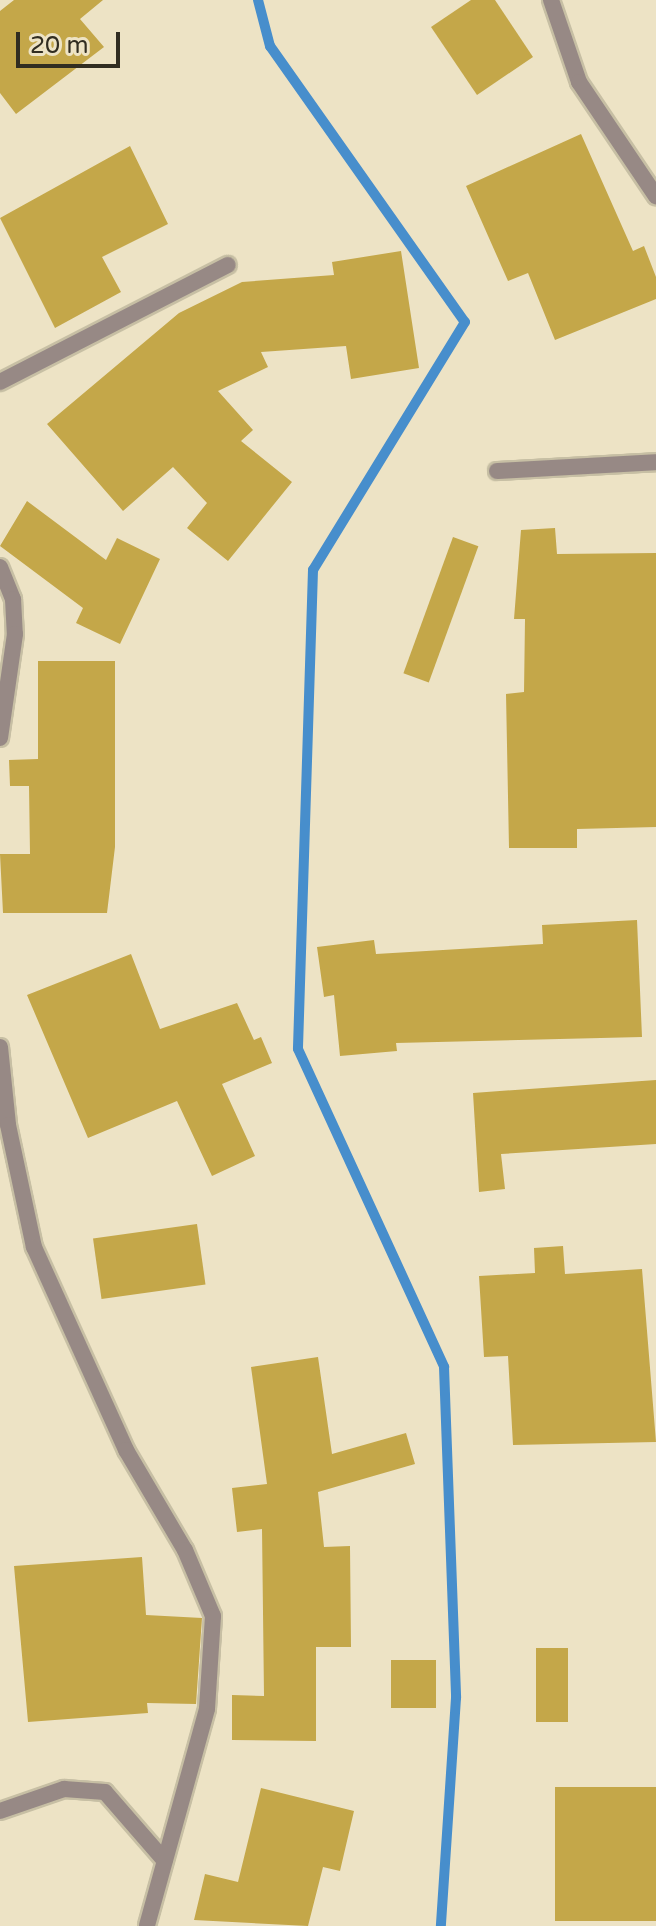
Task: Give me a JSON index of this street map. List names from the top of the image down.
{
  "scale_bar": "20 m"
}
